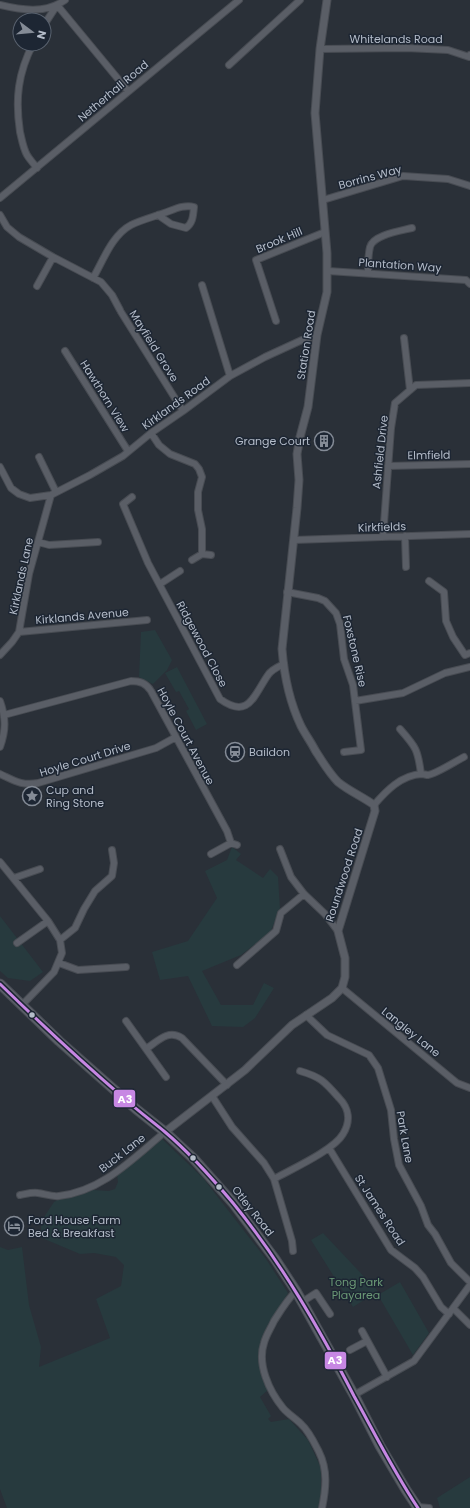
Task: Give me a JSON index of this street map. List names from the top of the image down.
{
  "streets": {
    "main road": ["Otley Road"],
    "street": [
      "Whitelands Road",
      "Netherhall Road",
      "Borrins Way",
      "Brook Hill",
      "Plantation Way",
      "Station Road",
      "Mayfield Grove",
      "Hawthorn View",
      "Kirklands Road",
      "Ashfield Drive",
      "Elmfield",
      "Kirkfields",
      "Kirklands Lane",
      "Kirklands Avenue",
      "Ridgewood Close",
      "Foxstone Rise",
      "Hoyle Court Avenue",
      "Hoyle Court Drive",
      "Roundwood Road",
      "Langley Lane",
      "Park Lane",
      "Buck Lane",
      "St James Road"
    ]
  },
  "crossings": [
    ["Whitelands Road", "Station Road"],
    ["Borrins Way", "Station Road"],
    ["Brook Hill", "Station Road"],
    ["Plantation Way", "Station Road"],
    ["Station Road", "Kirklands Road"],
    ["Station Road", "Kirkfields"],
    ["Station Road", "Ridgewood Close"],
    ["Station Road", "Foxstone Rise"],
    ["Station Road", "Roundwood Road"],
    ["Mayfield Grove", "Kirklands Road"],
    ["Hawthorn View", "Kirklands Road"],
    ["Kirklands Road", "Kirklands Lane"],
    ["Ashfield Drive", "Elmfield"],
    ["Ashfield Drive", "Kirkfields"],
    ["Kirklands Lane", "Kirklands Avenue"],
    ["Hoyle Court Avenue", "Hoyle Court Drive"],
    ["Roundwood Road", "Langley Lane"],
    ["Buck Lane", "Otley Road"]
  ],
  "parks": ["Tong Park Playarea"],
  "places": {
    "building": ["Grange Court"],
    "station": ["Baildon"],
    "place": ["Cup and Ring Stone"],
    "hotel": ["Ford House Farm Bed & Breakfast"]
  },
  "lines": ["transit line A3"],
  "north": "right"
}
